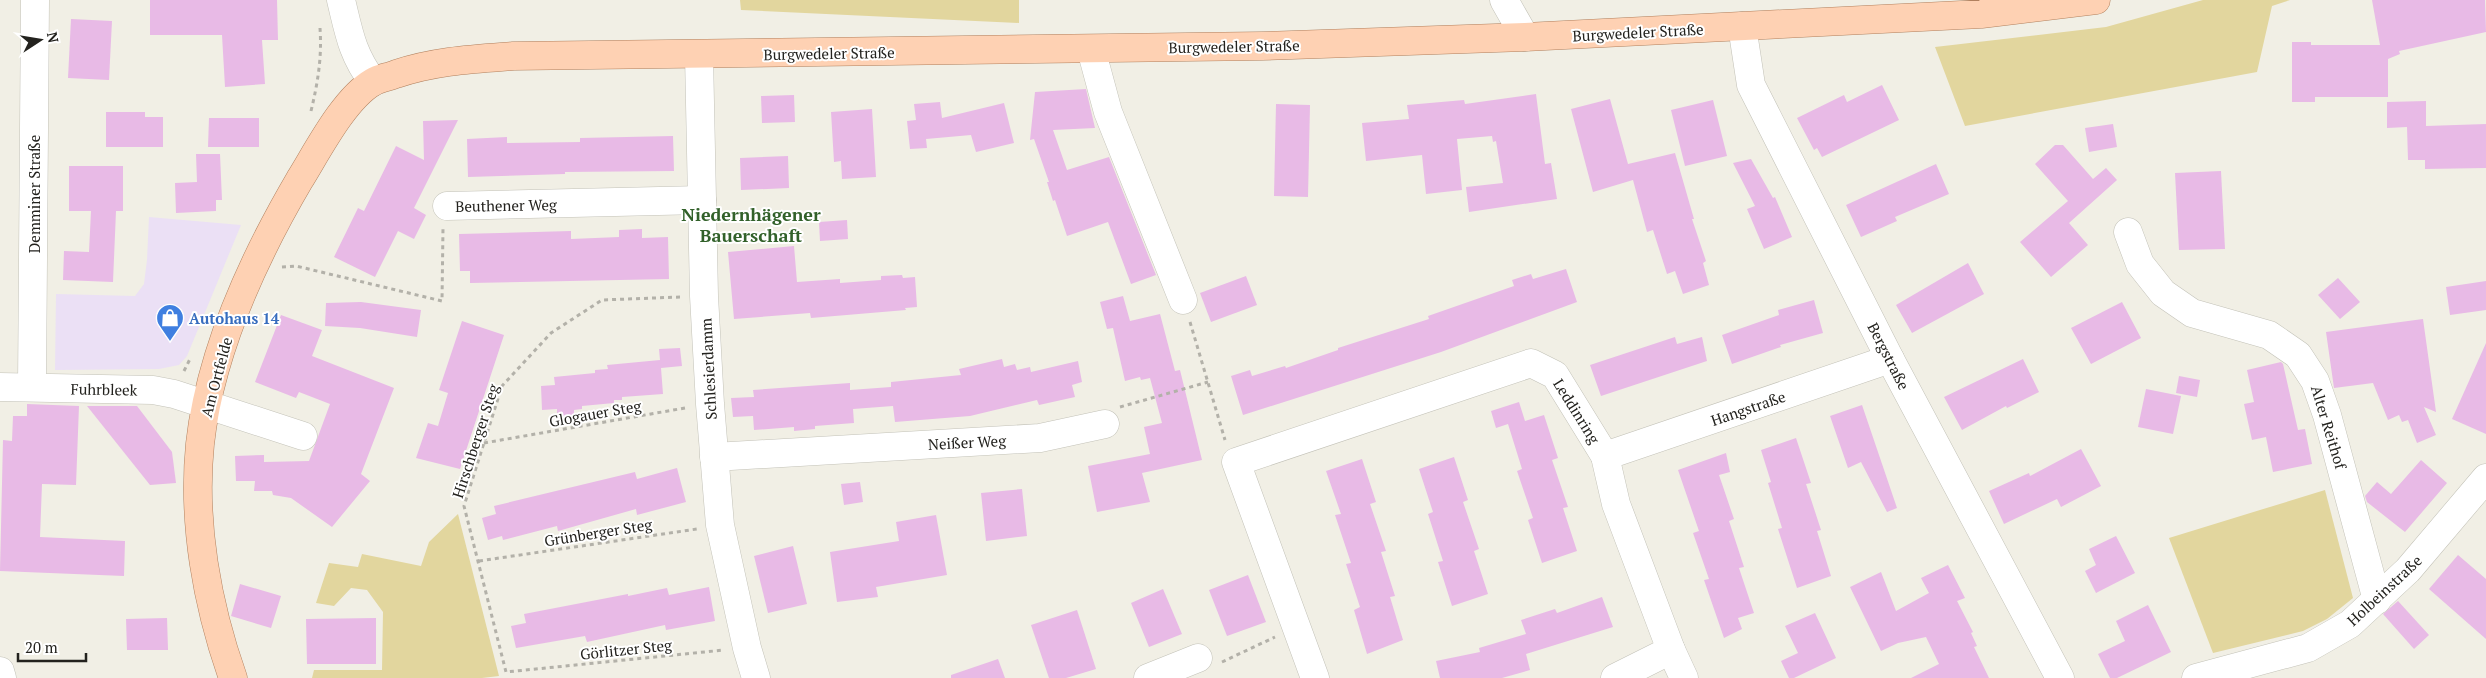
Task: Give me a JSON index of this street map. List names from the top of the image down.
{
  "streets": {
    "main road": ["Burgwedeler Straße", "Am Ortfelde"],
    "street": [
      "Demminer Straße",
      "Beuthener Weg",
      "Bergstraße",
      "Schlesierdamm",
      "Fuhrbleek",
      "Hangstraße",
      "Leddinring",
      "Alter Reithof",
      "Neißer Weg",
      "Holbeinstraße"
    ],
    "path": [
      "Glogauer Steg",
      "Hirschberger Steg",
      "Grünberger Steg",
      "Görlitzer Steg"
    ]
  },
  "crossings": [
    ["Burgwedeler Straße", "Bergstraße"],
    ["Burgwedeler Straße", "Schlesierdamm"],
    ["Burgwedeler Straße", "Am Ortfelde"],
    ["Demminer Straße", "Fuhrbleek"],
    ["Beuthener Weg", "Schlesierdamm"],
    ["Beuthener Weg", "Am Ortfelde"],
    ["Bergstraße", "Hangstraße"],
    ["Schlesierdamm", "Glogauer Steg"],
    ["Schlesierdamm", "Hirschberger Steg"],
    ["Schlesierdamm", "Neißer Weg"],
    ["Schlesierdamm", "Grünberger Steg"],
    ["Schlesierdamm", "Görlitzer Steg"],
    ["Am Ortfelde", "Fuhrbleek"],
    ["Hangstraße", "Leddinring"],
    ["Glogauer Steg", "Hirschberger Steg"],
    ["Alter Reithof", "Holbeinstraße"],
    ["Hirschberger Steg", "Grünberger Steg"],
    ["Hirschberger Steg", "Görlitzer Steg"]
  ],
  "districts": ["Niedernhägener Bauerschaft"],
  "places": {
    "shop": ["Autohaus 14"]
  },
  "scale_bar": "20 m",
  "north": "right"
}
